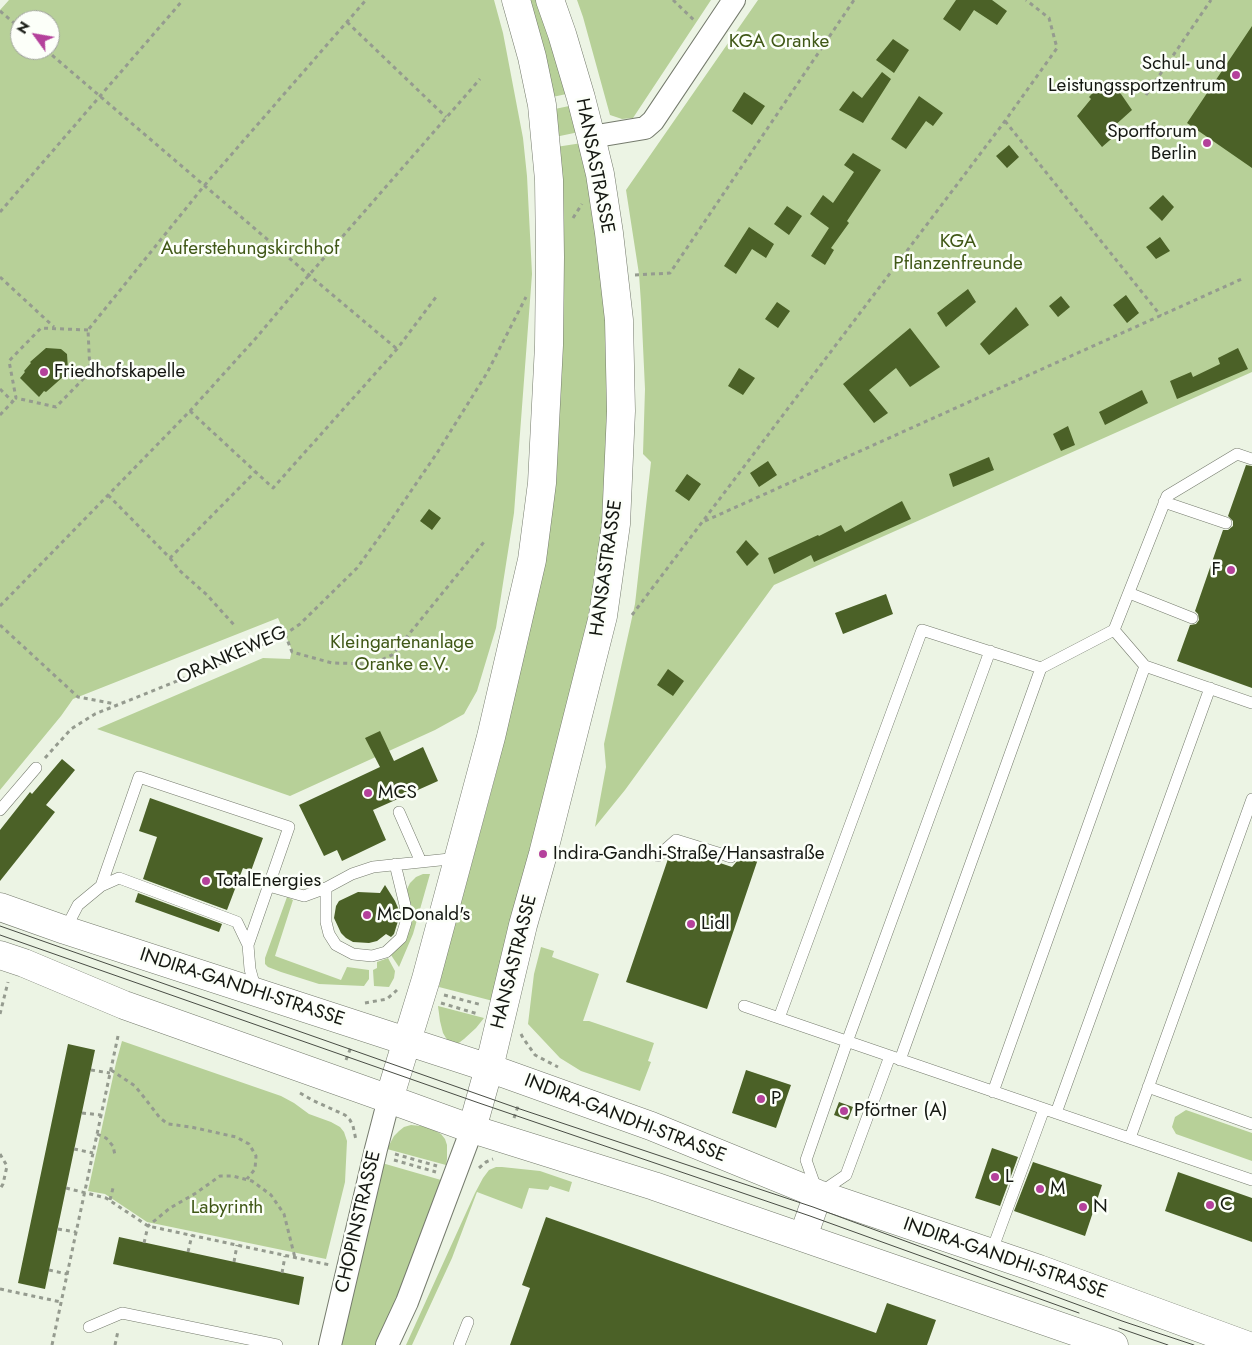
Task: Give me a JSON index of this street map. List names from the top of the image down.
{
  "streets": {
    "main road": ["HANSASTRASSE", "INDIRA-GANDHI-STRASSE"],
    "street": ["CHOPINSTRASSE"],
    "path": ["ORANKEWEG"]
  },
  "crossings": [
    ["HANSASTRASSE", "INDIRA-GANDHI-STRASSE"]
  ],
  "parks": [
    "KGA Oranke",
    "KGA Pflanzenfreunde",
    "Auferstehungskirchhof",
    "Kleingartenanlage Oranke e.V.",
    "Labyrinth"
  ],
  "places": [
    "Schul- und Leistungssportzentrum",
    "Sportforum Berlin",
    "Friedhofskapelle",
    "F",
    "MCS",
    "Indira-Gandhi-Straße/Hansastraße",
    "TotalEnergies",
    "McDonald's",
    "Lidl",
    "P",
    "Pförtner (A)",
    "L",
    "M",
    "C",
    "N"
  ],
  "north": "top left"
}
